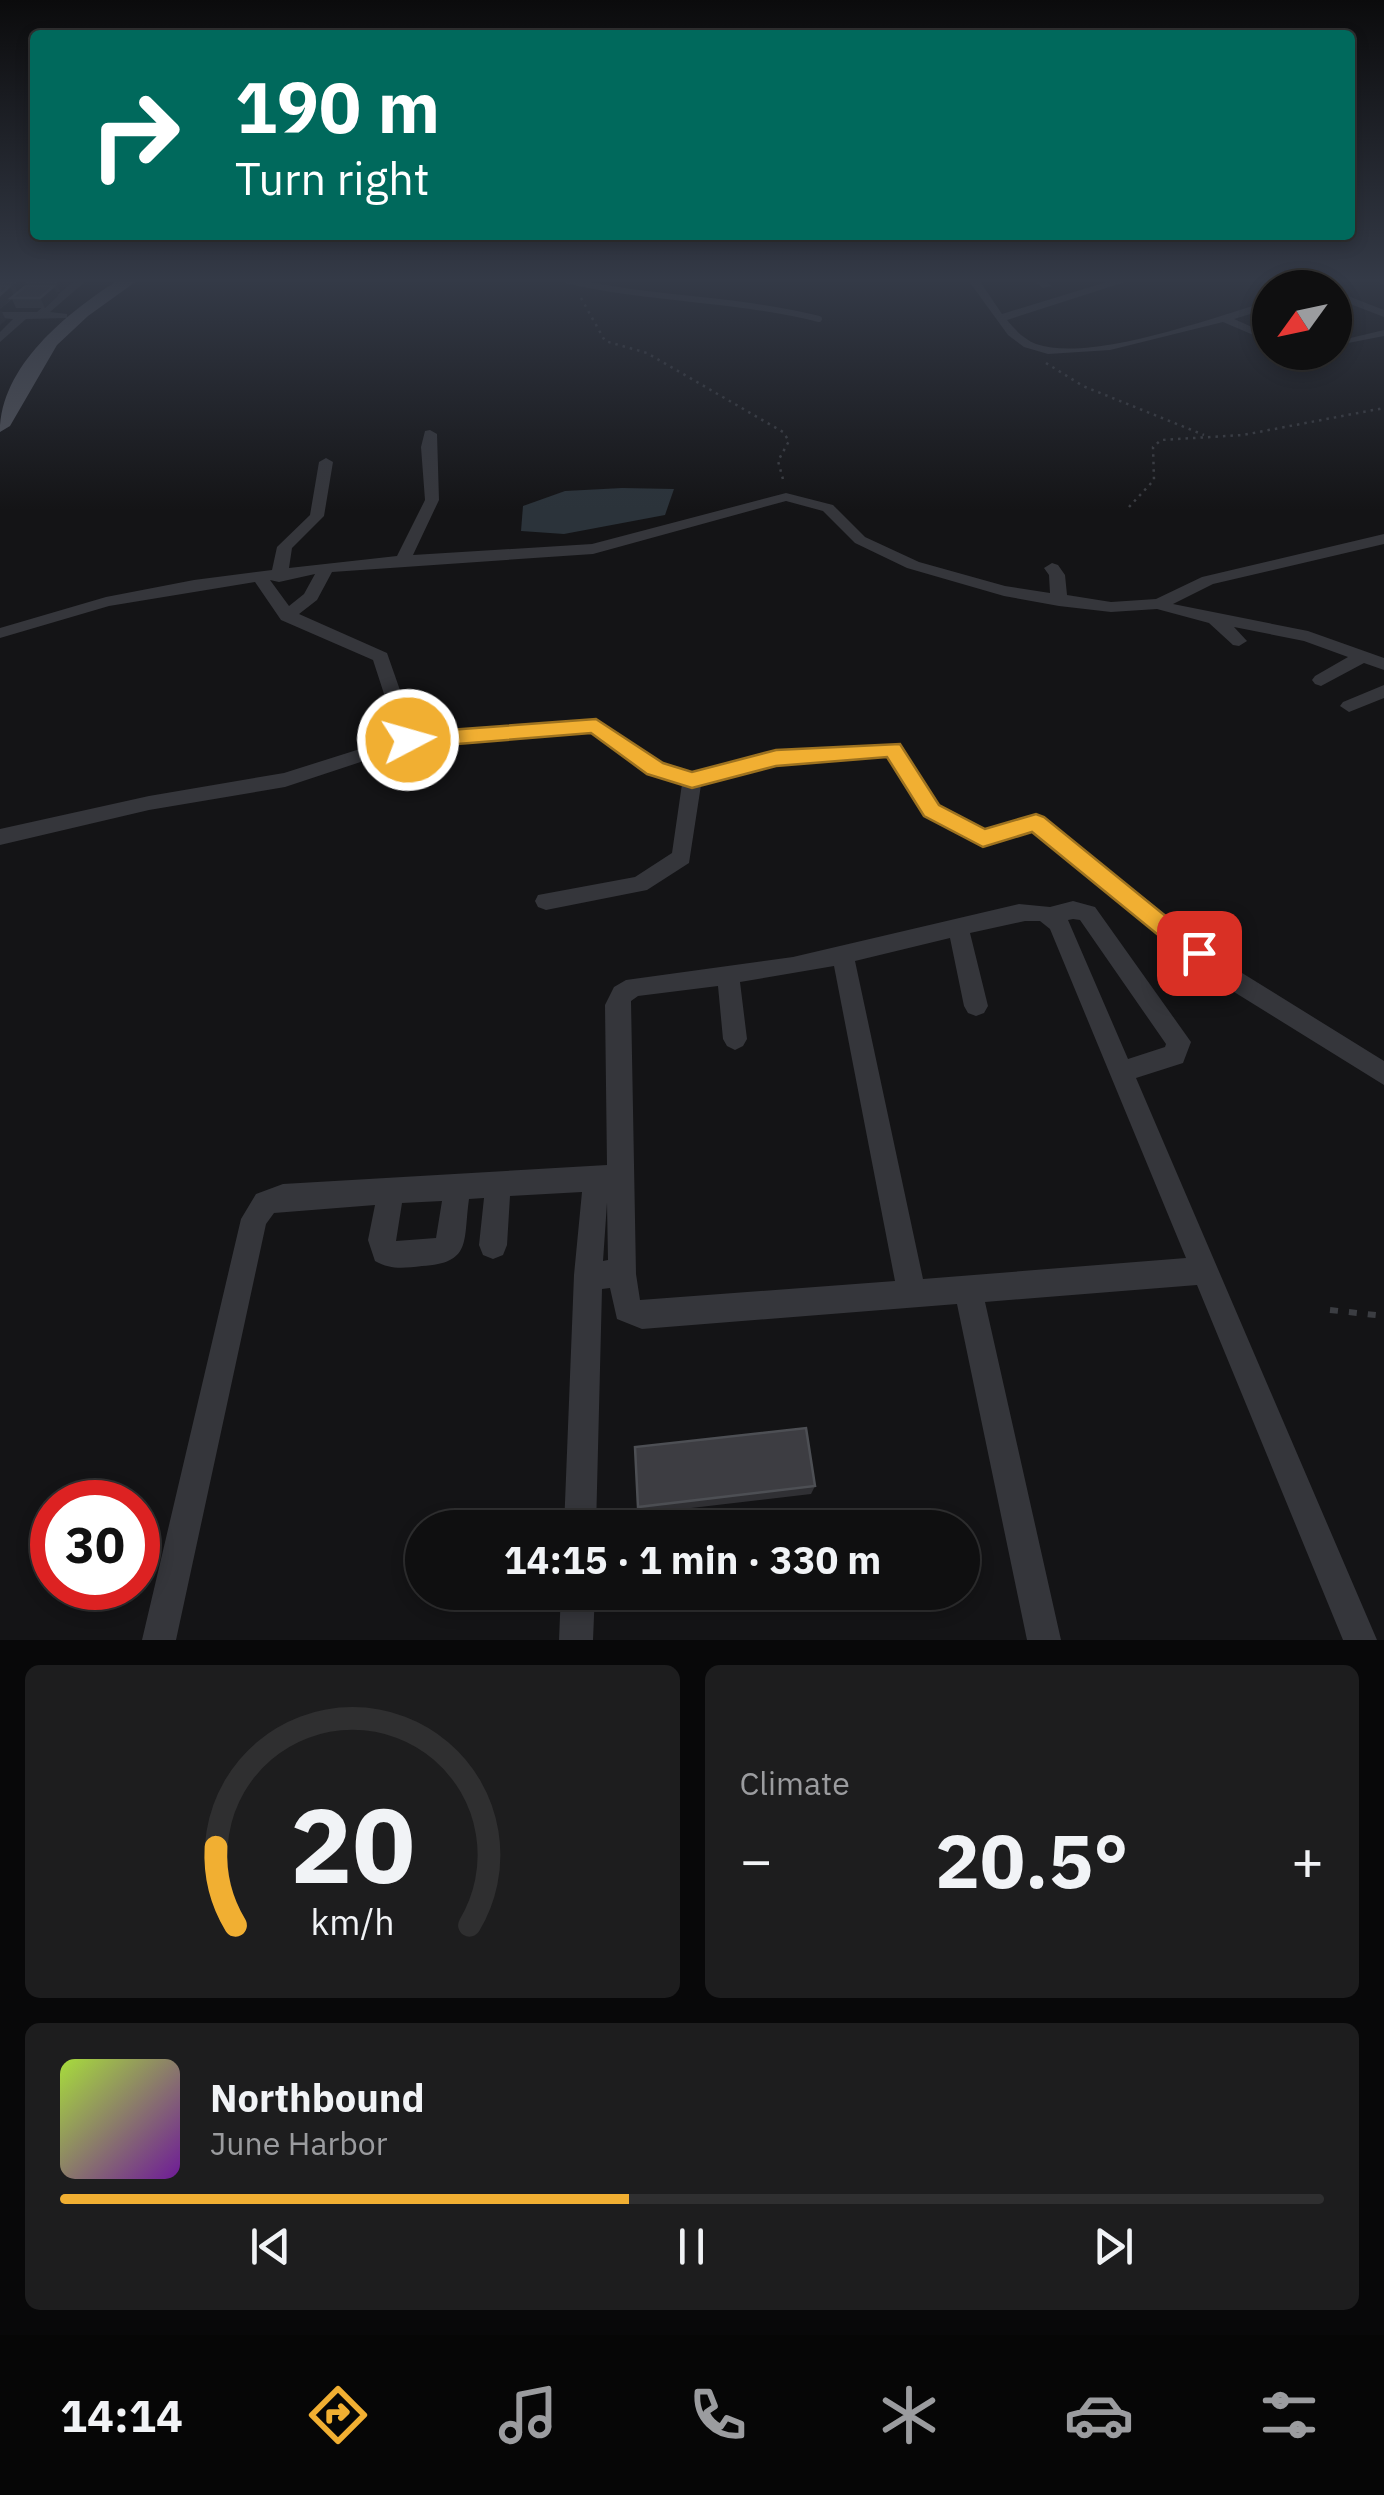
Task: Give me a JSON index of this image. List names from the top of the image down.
{
  "north": "bottom left",
  "page": {
    "turn": ["190 m", "Turn right"],
    "limit": "30",
    "trip": "14:15 · 1 min · 330 m",
    "tile": "Climate",
    "heat": ["−", "20.5°", "+"],
    "song": ["Northbound", "June Harbor"],
    "tabs": "14:14",
    "gauge": ["20", "km/h"]
  }
}
